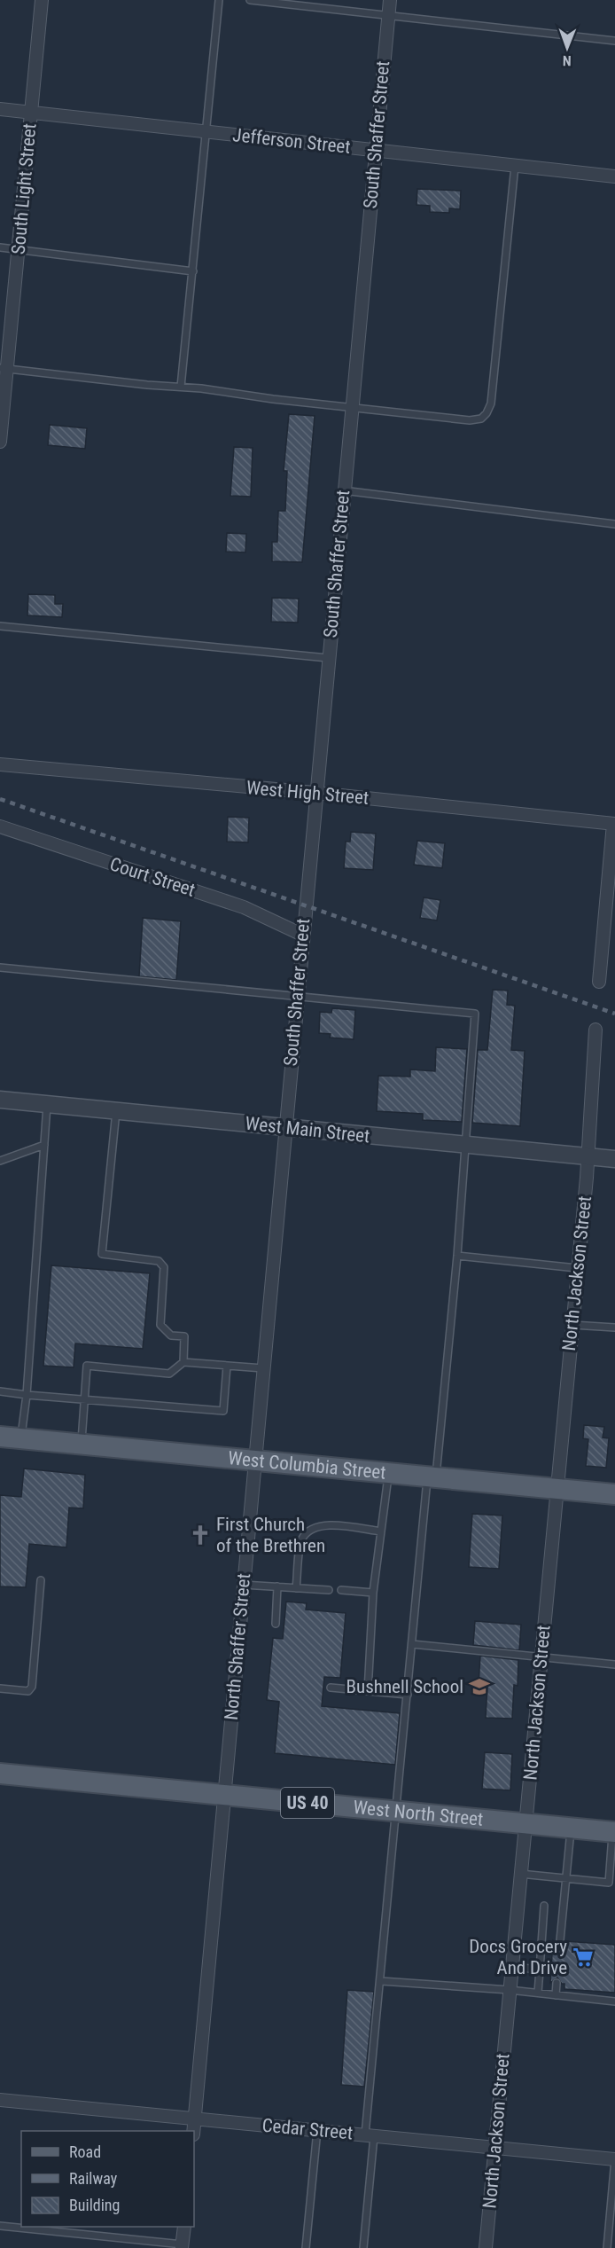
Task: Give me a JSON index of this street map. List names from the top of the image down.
{
  "streets": {
    "main road": ["West Columbia Street", "US 40", "West North Street"],
    "street": [
      "South Shaffer Street",
      "Jefferson Street",
      "South Light Street",
      "West High Street",
      "Court Street",
      "West Main Street",
      "North Jackson Street",
      "North Shaffer Street",
      "Cedar Street"
    ]
  },
  "crossings": [
    ["South Shaffer Street", "Jefferson Street"],
    ["South Shaffer Street", "West High Street"],
    ["South Shaffer Street", "Court Street"],
    ["South Shaffer Street", "West Main Street"],
    ["South Shaffer Street", "North Shaffer Street"],
    ["Jefferson Street", "South Light Street"],
    ["West Main Street", "North Jackson Street"],
    ["West Main Street", "North Shaffer Street"],
    ["North Jackson Street", "West Columbia Street"],
    ["North Jackson Street", "West North Street"],
    ["North Jackson Street", "Cedar Street"],
    ["West Columbia Street", "North Shaffer Street"],
    ["North Shaffer Street", "West North Street"],
    ["North Shaffer Street", "Cedar Street"]
  ],
  "places": {
    "church": ["First Church of the Brethren"],
    "school or university": ["Bushnell School"],
    "supermarket": ["Docs Grocery And Drive"]
  },
  "legend": ["Road", "Railway", "Building"],
  "north": "bottom"
}
